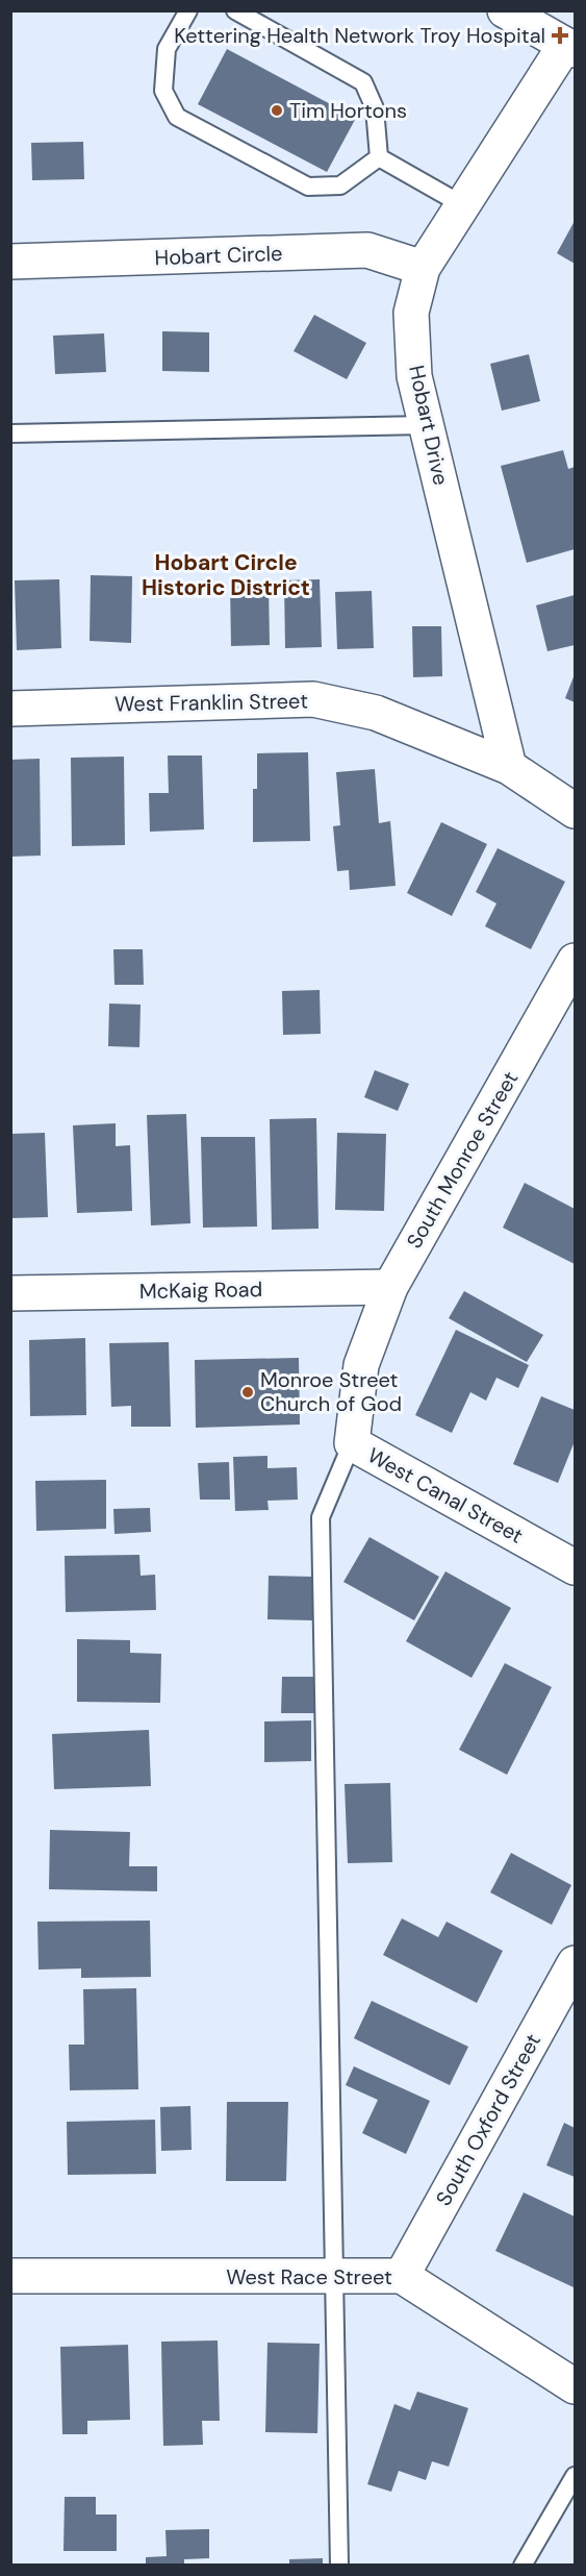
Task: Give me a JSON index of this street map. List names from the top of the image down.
{
  "streets": {
    "street": [
      "Hobart Circle",
      "Hobart Drive",
      "West Franklin Street",
      "South Monroe Street",
      "McKaig Road",
      "West Canal Street",
      "South Oxford Street",
      "West Race Street"
    ]
  },
  "crossings": [
    ["Hobart Circle", "Hobart Drive"],
    ["Hobart Drive", "West Franklin Street"],
    ["South Monroe Street", "McKaig Road"],
    ["South Monroe Street", "West Canal Street"],
    ["South Oxford Street", "West Race Street"]
  ],
  "districts": ["Hobart Circle Historic District"],
  "places": {
    "health": ["Kettering Health Network Troy Hospital"],
    "other": ["Tim Hortons", "Monroe Street Church of God"]
  }
}
